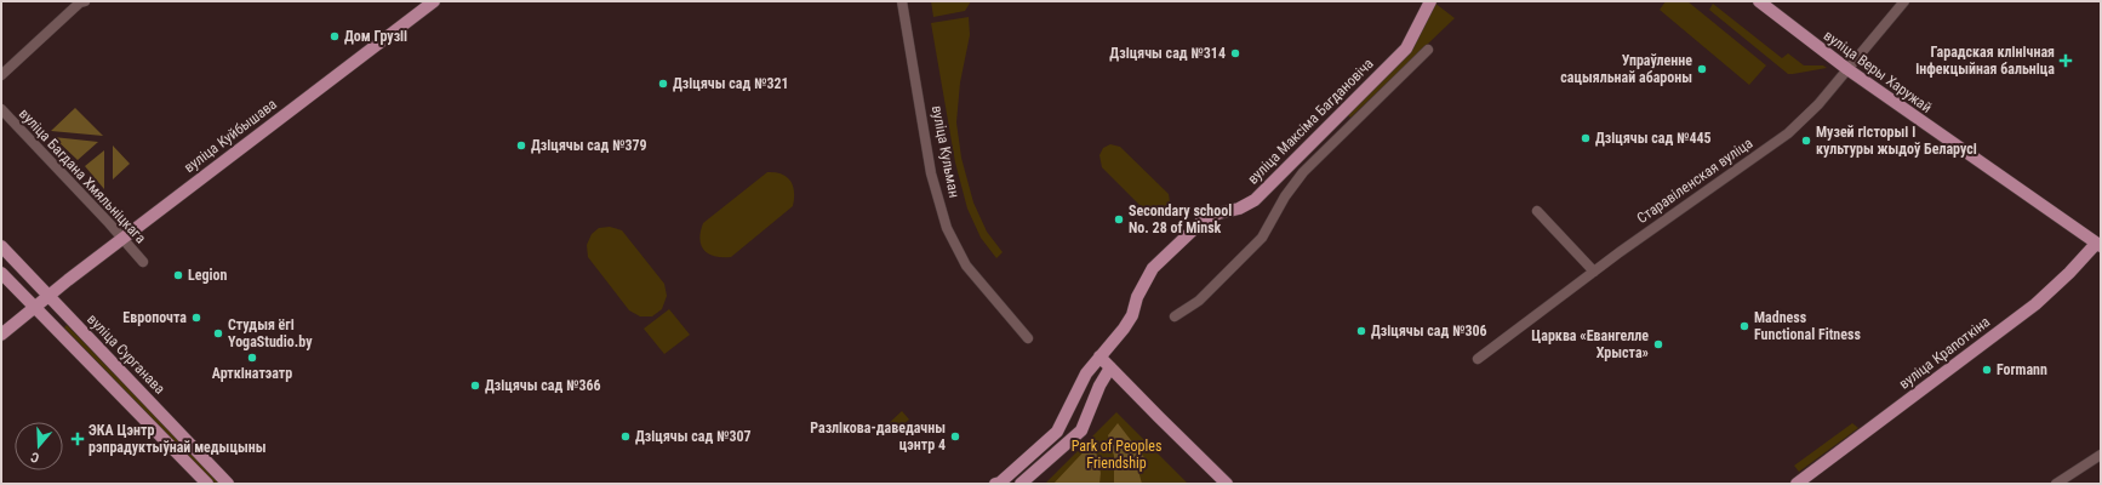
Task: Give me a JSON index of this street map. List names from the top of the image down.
{
  "streets": {
    "main road": [
      "вуліца Веры Харужай",
      "вуліца Максіма Багдановіча",
      "вуліца Куйбышава",
      "вуліца Крапоткіна",
      "вуліца Сурганава"
    ],
    "street": ["вуліца Кульман", "вуліца Багдана Хмяльніцкага", "Старавіленская вуліца"]
  },
  "crossings": [
    ["вуліца Веры Харужай", "Старавіленская вуліца"],
    ["вуліца Веры Харужай", "вуліца Крапоткіна"],
    ["вуліца Куйбышава", "вуліца Багдана Хмяльніцкага"],
    ["вуліца Куйбышава", "вуліца Сурганава"]
  ],
  "parks": ["Park of Peoples Friendship"],
  "places": {
    "other": [
      "Дом Грузіі",
      "Дзіцячы сад №314",
      "Упраўленне сацыяльнай абароны",
      "Дзіцячы сад №321",
      "Дзіцячы сад №445",
      "Музей гісторыі і культуры жыдоў Беларусі",
      "Дзіцячы сад №379",
      "Secondary school No. 28 of Minsk",
      "Legion",
      "Европочта",
      "Madness Functional Fitness",
      "Дзіцячы сад №306",
      "Студыя ёгі YogaStudio.by",
      "Царква «Евангелле Хрыста»",
      "Арткінатэатр",
      "Formann",
      "Дзіцячы сад №366",
      "Дзіцячы сад №307",
      "Разлікова-даведачны цэнтр 4"
    ],
    "health": ["Гарадская клінічная інфекцыйная бальніца", "ЭКА Цэнтр рэпрадуктыўнай медыцыны"]
  },
  "north": "bottom"
}
